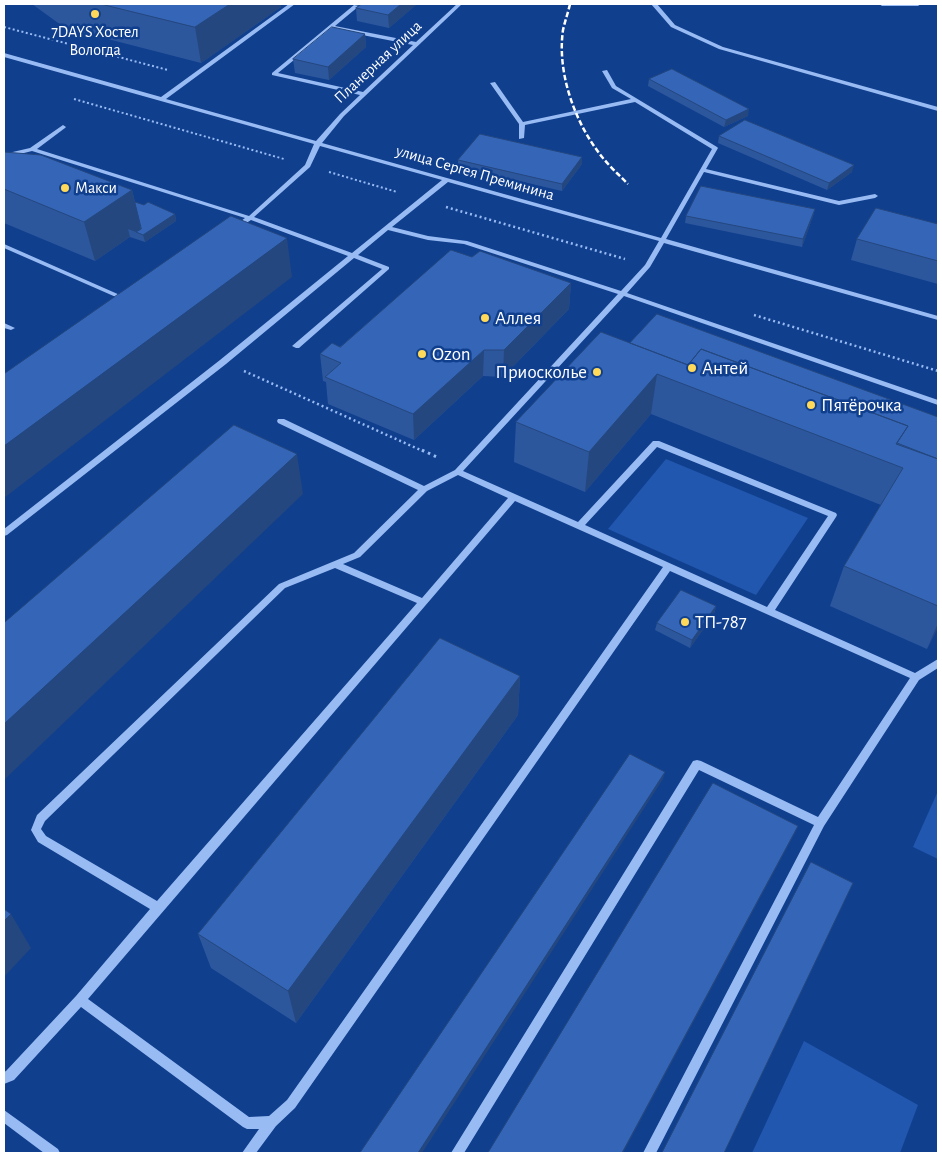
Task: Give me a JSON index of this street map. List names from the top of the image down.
{
  "streets": {
    "street": ["Планерная улица", "улица Сергея Преминина"]
  },
  "crossings": [
    ["Планерная улица", "улица Сергея Преминина"]
  ],
  "places": [
    "7DAYS Хостел Вологда",
    "Макси",
    "Аллея",
    "Ozon",
    "Антей",
    "Приосколье",
    "Пятёрочка",
    "ТП-787"
  ]
}
